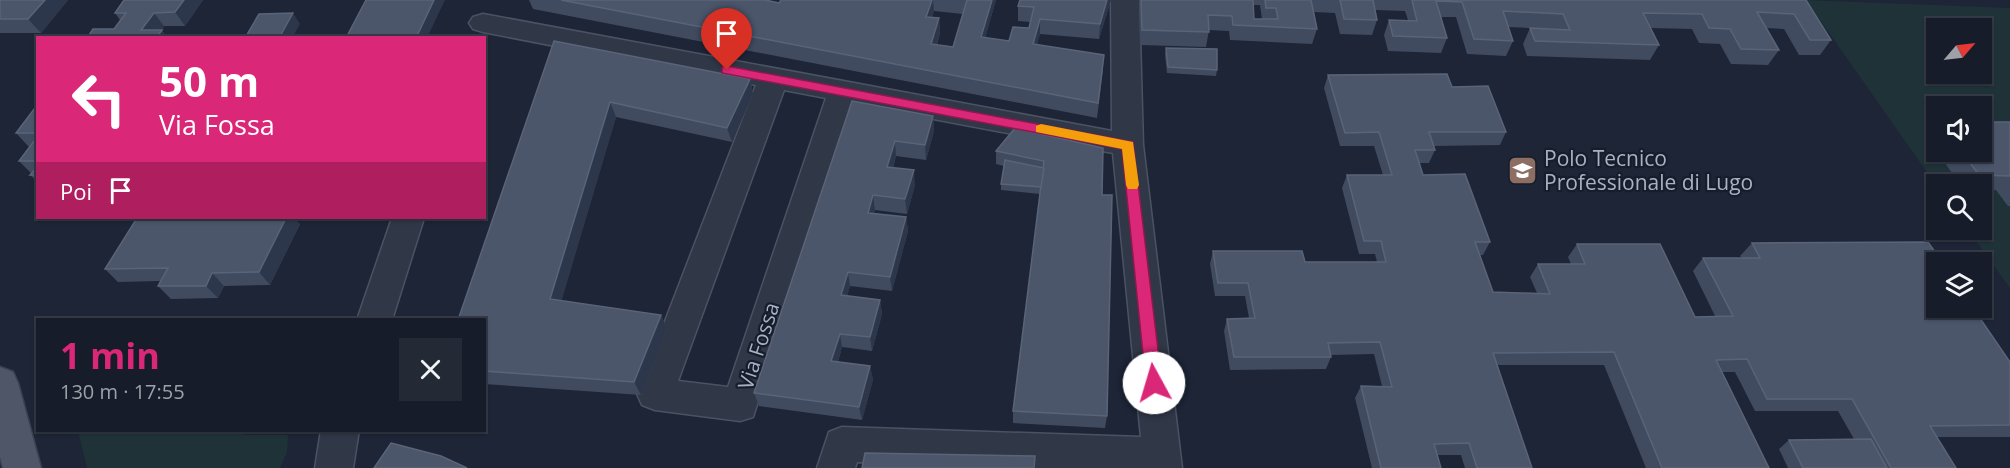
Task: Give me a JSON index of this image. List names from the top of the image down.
{
  "streets": {
    "street": ["Via Fossa"]
  },
  "places": {
    "school or university": ["Polo Tecnico Professionale di Lugo"]
  },
  "north": "top right",
  "page": {
    "turn": ["50 m", "Via Fossa"],
    "then": "Poi",
    "heading": ["1 min", "130 m · 17:55"]
  }
}
